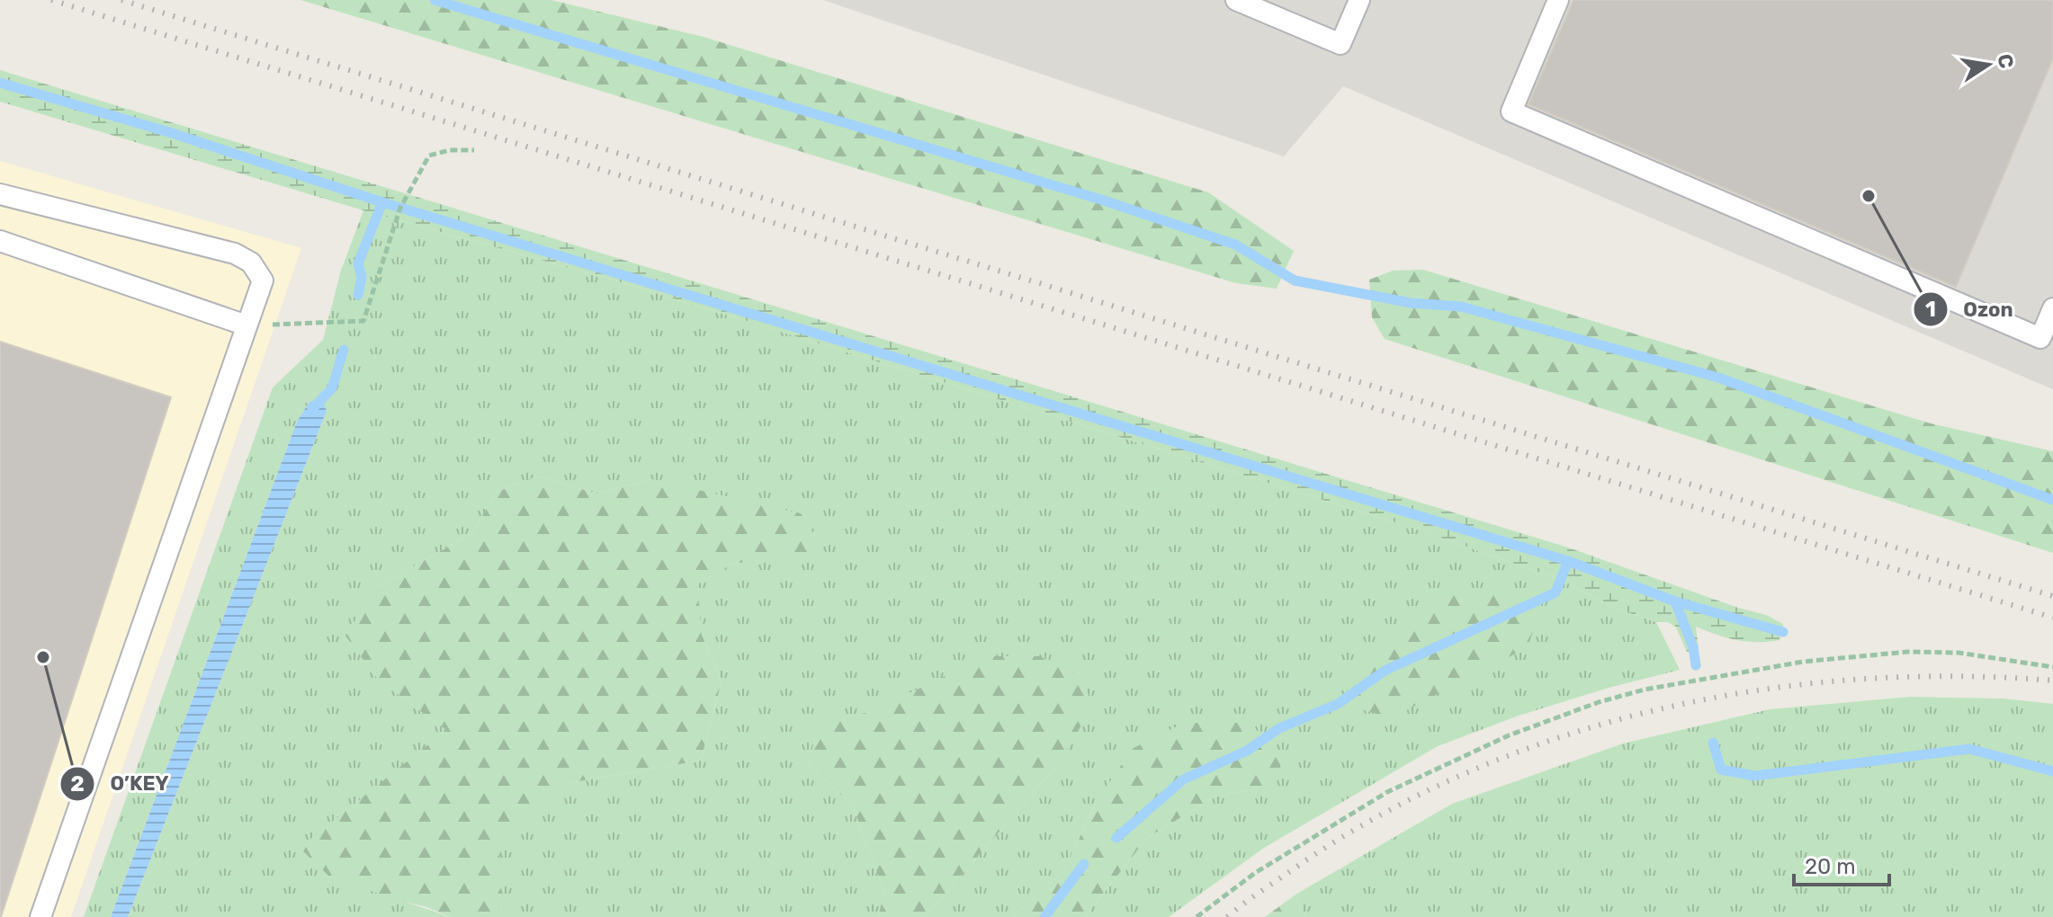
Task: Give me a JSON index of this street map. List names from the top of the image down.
{
  "places": ["Ozon", "O’KEY"],
  "scale_bar": "20 m",
  "north": "right"
}
